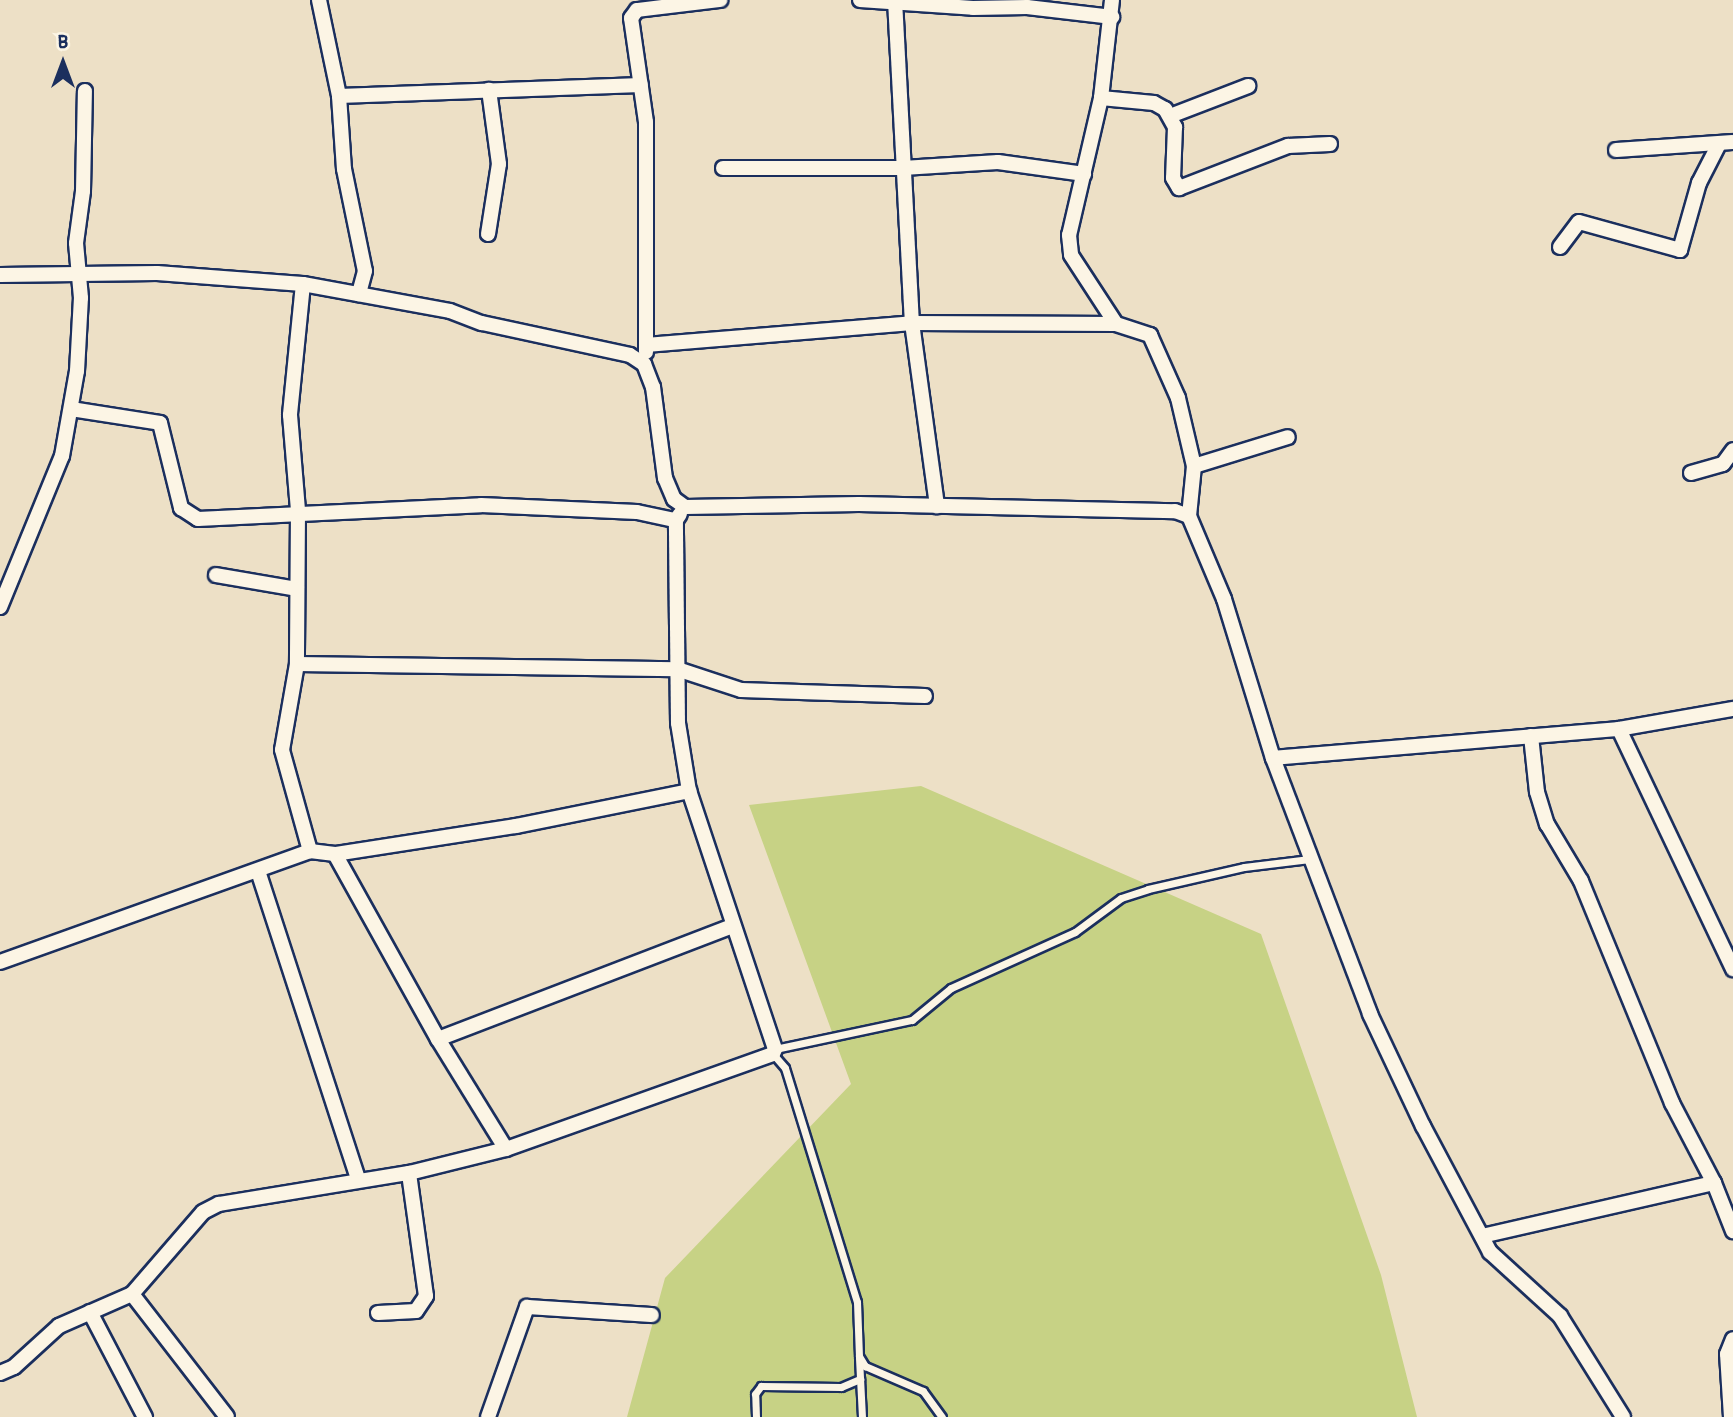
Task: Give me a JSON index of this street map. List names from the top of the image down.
{
  "north": "top"
}
